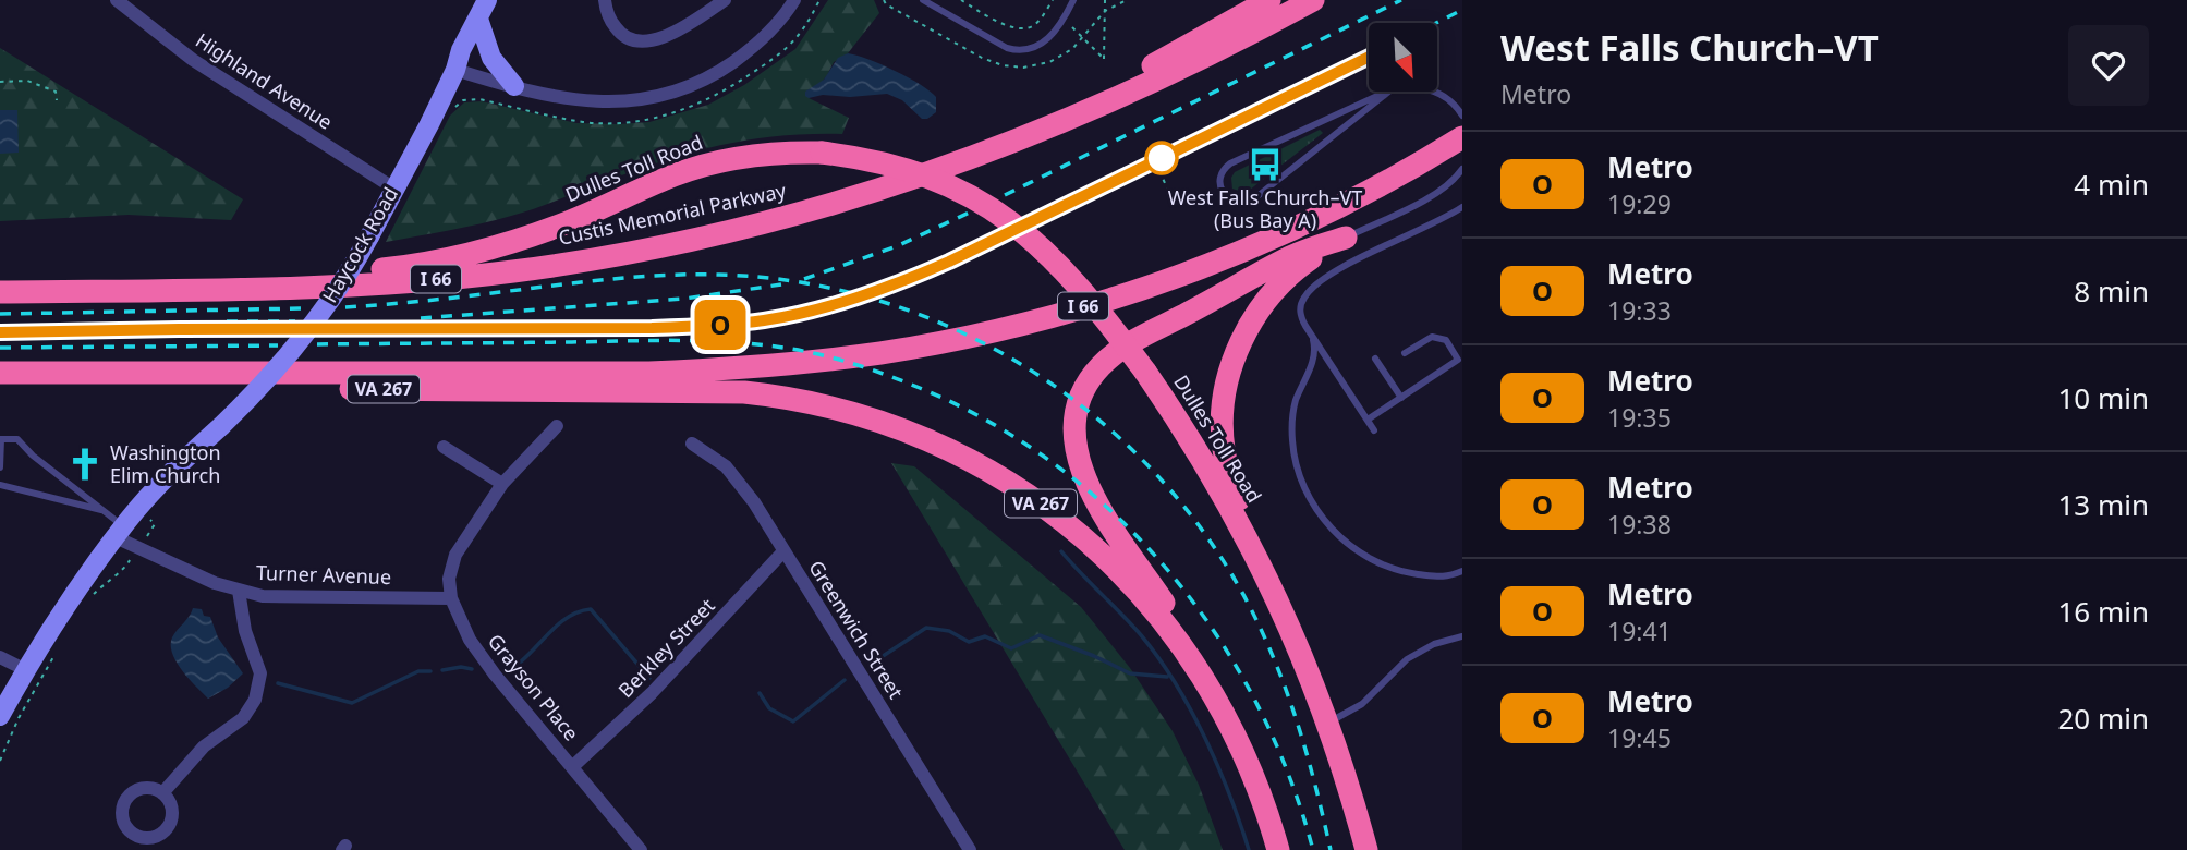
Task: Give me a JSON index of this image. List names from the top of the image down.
{
  "streets": {
    "highway": [
      "Dulles Toll Road",
      "Custis Memorial Parkway",
      "I 66",
      "VA 267"
    ],
    "main road": ["Haycock Road"],
    "street": [
      "Highland Avenue",
      "Turner Avenue",
      "Greenwich Street",
      "Berkley Street",
      "Grayson Place"
    ]
  },
  "crossings": [
    ["Highland Avenue", "Haycock Road"],
    ["Dulles Toll Road", "Custis Memorial Parkway"],
    ["Haycock Road", "Turner Avenue"],
    ["Turner Avenue", "Grayson Place"],
    ["Greenwich Street", "Berkley Street"],
    ["Berkley Street", "Grayson Place"]
  ],
  "places": {
    "bus stop": ["West Falls Church–VT (Bus Bay A)"],
    "church": ["Washington Elim Church"]
  },
  "lines": ["metro line O"],
  "north": "bottom right",
  "page": {
    "on_map": "O",
    "heading": ["West Falls Church–VT", "Metro"],
    "list": [
      {
        "mark": "O",
        "name": "Metro",
        "note": "19:29",
        "value": "4 min"
      },
      {
        "mark": "O",
        "name": "Metro",
        "note": "19:33",
        "value": "8 min"
      },
      {
        "mark": "O",
        "name": "Metro",
        "note": "19:35",
        "value": "10 min"
      },
      {
        "mark": "O",
        "name": "Metro",
        "note": "19:38",
        "value": "13 min"
      },
      {
        "mark": "O",
        "name": "Metro",
        "note": "19:41",
        "value": "16 min"
      },
      {
        "mark": "O",
        "name": "Metro",
        "note": "19:45",
        "value": "20 min"
      }
    ]
  }
}
